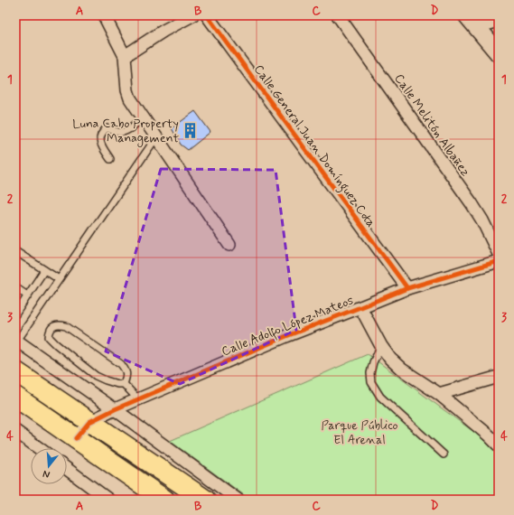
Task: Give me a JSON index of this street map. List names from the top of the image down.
{
  "streets": {
    "street": ["Calle Melitón Albañez", "Calle General Juan Domínguez Cota", "Calle Adolfo López Mateos"]
  },
  "crossings": [
    ["Calle General Juan Domínguez Cota", "Calle Adolfo López Mateos"]
  ],
  "parks": ["Parque Público El Arenal"],
  "places": {
    "building": ["Luna Cabo Property Management"]
  },
  "north": "bottom",
  "grid": {
    "columns": [
      "A",
      "B",
      "C",
      "D"
    ],
    "rows": [
      "1",
      "2",
      "3",
      "4"
    ]
  }
}
